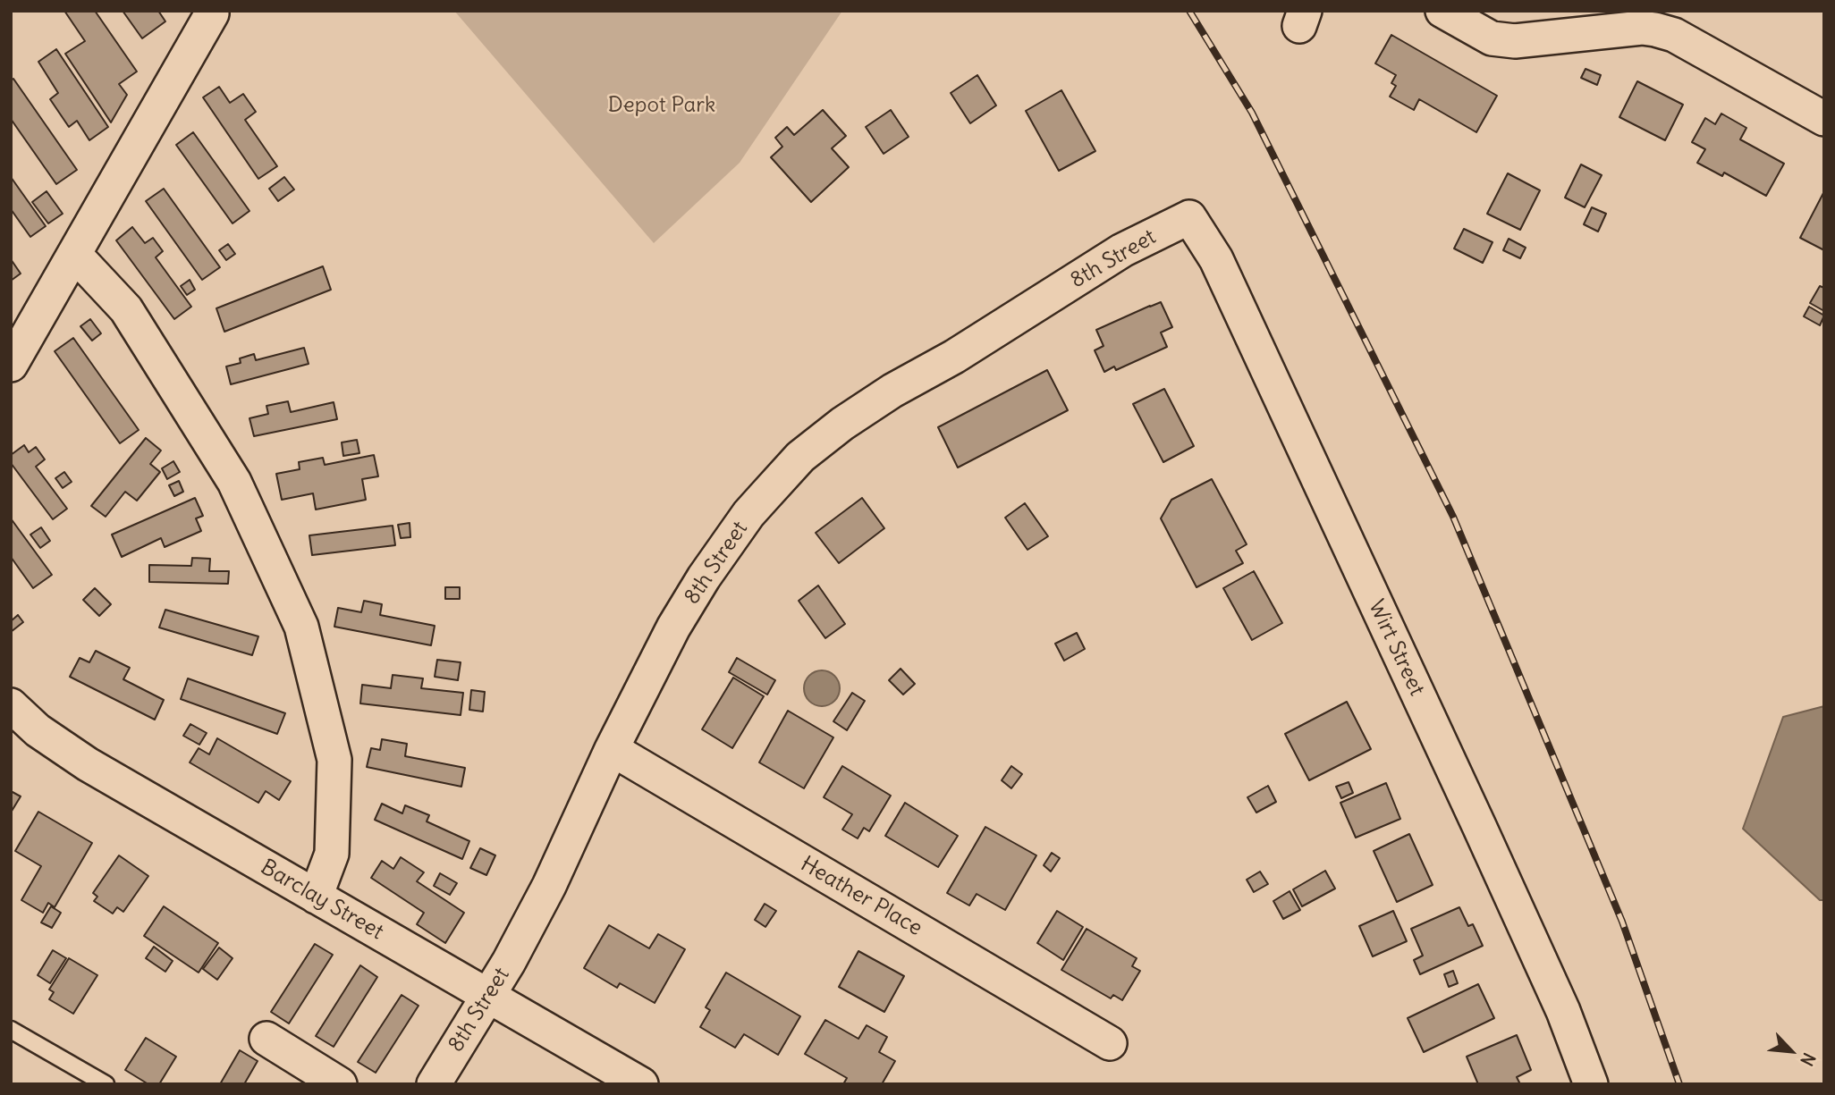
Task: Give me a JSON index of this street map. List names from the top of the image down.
{
  "streets": {
    "street": [
      "8th Street",
      "Wirt Street",
      "Heather Place",
      "Barclay Street"
    ]
  },
  "crossings": [
    ["8th Street", "Wirt Street"],
    ["8th Street", "Heather Place"],
    ["8th Street", "Barclay Street"]
  ],
  "parks": ["Depot Park"],
  "north": "bottom right"
}
